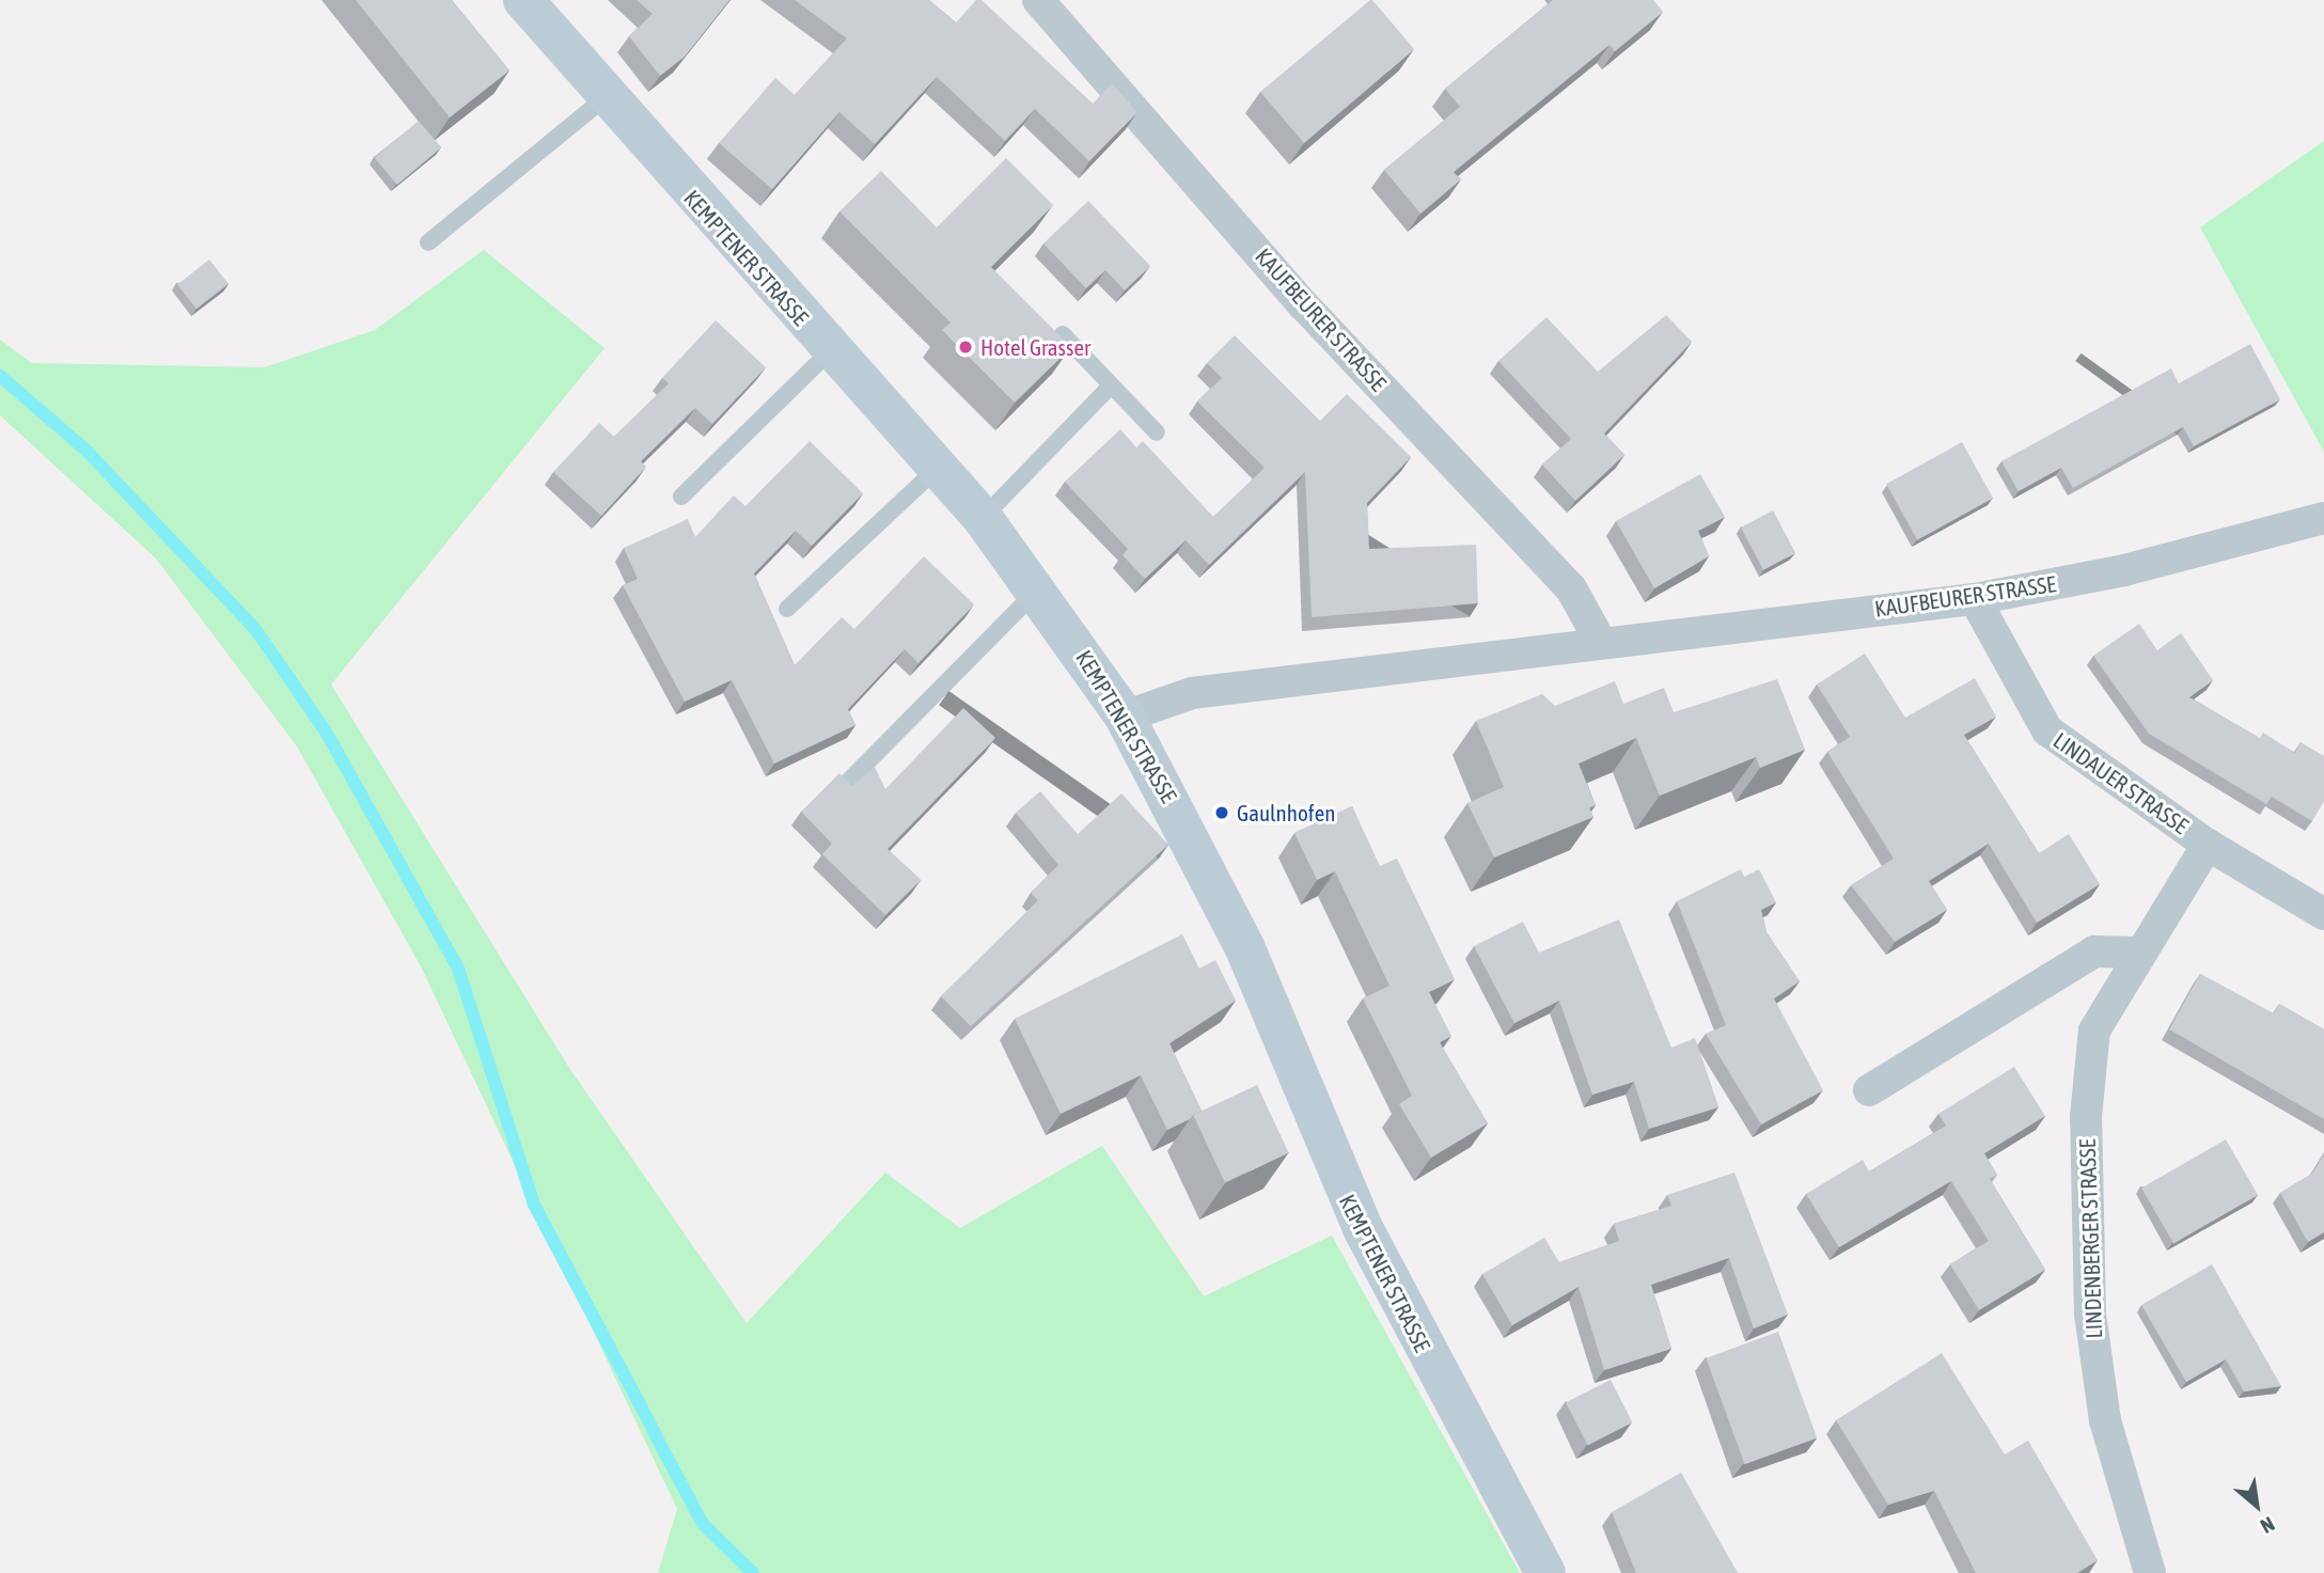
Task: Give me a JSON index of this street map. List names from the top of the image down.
{
  "streets": {
    "street": [
      "KEMPTENER STRASSE",
      "KAUFBEURER STRASSE",
      "LINDAUER STRASSE",
      "LINDENBERGER STRASSE"
    ]
  },
  "crossings": [
    ["KEMPTENER STRASSE", "KAUFBEURER STRASSE"],
    ["KAUFBEURER STRASSE", "LINDAUER STRASSE"],
    ["LINDAUER STRASSE", "LINDENBERGER STRASSE"]
  ],
  "places": ["Hotel Grasser", "Gaulnhofen"],
  "north": "bottom right"
}
